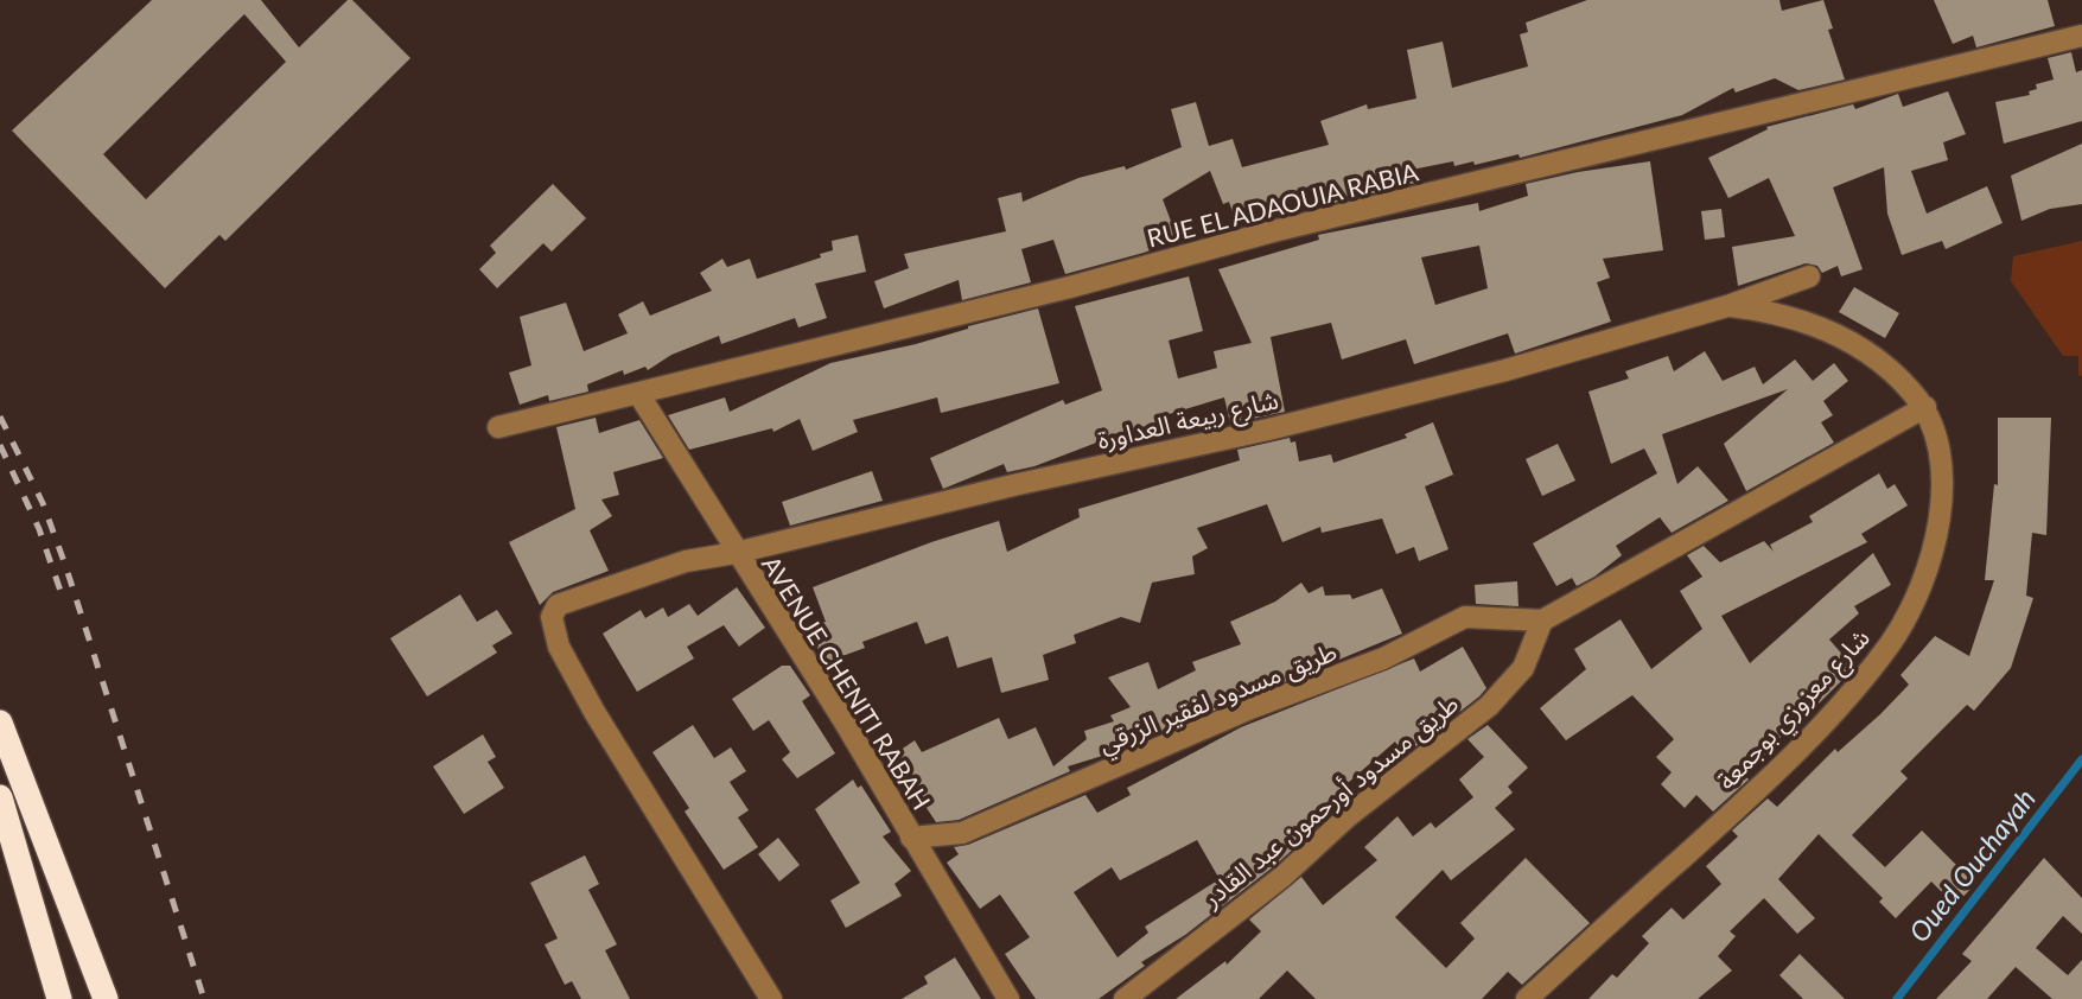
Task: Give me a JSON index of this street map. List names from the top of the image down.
{
  "streets": {
    "street": [
      "RUE EL ADAOUIA RABIA",
      "شارع ربيعة العداورة",
      "AVENUE CHENITI RABAH",
      "طريق مسدود لفقير الزرقي",
      "شارع معزوزي بوجمعة",
      "طريق مسدود أورحمون عبد القادر"
    ]
  },
  "crossings": [
    ["RUE EL ADAOUIA RABIA", "AVENUE CHENITI RABAH"],
    ["شارع ربيعة العداورة", "AVENUE CHENITI RABAH"],
    ["شارع ربيعة العداورة", "شارع معزوزي بوجمعة"],
    ["AVENUE CHENITI RABAH", "طريق مسدود لفقير الزرقي"],
    ["طريق مسدود لفقير الزرقي", "طريق مسدود أورحمون عبد القادر"]
  ],
  "water": ["Oued Ouchayah"]
}
